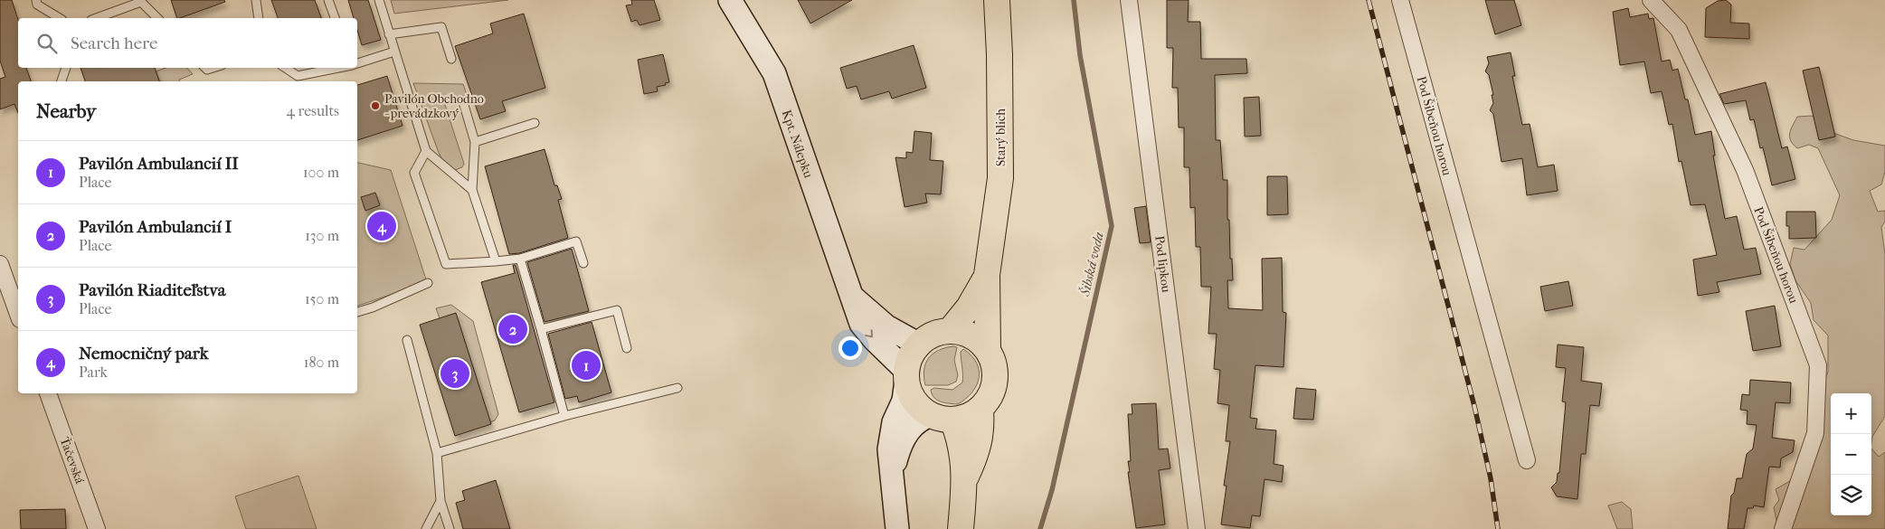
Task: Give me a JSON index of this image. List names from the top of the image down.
{
  "streets": {
    "main road": ["Starý blich"],
    "street": [
      "Pod Šibeňou horou",
      "Kpt. Nálepku",
      "Pod lipkou",
      "Ťačevská"
    ]
  },
  "crossings": [
    ["Starý blich", "Kpt. Nálepku"]
  ],
  "water": ["Šibská voda"],
  "places": ["Pavilón Obchodno - prevádzkový"],
  "page": {
    "search": "Search here",
    "heading": ["Nearby", "4 results"],
    "list": [
      {
        "mark": "1",
        "name": "Pavilón Ambulancií II",
        "note": "Place",
        "value": "100 m"
      },
      {
        "mark": "2",
        "name": "Pavilón Ambulancií I",
        "note": "Place",
        "value": "130 m"
      },
      {
        "mark": "3",
        "name": "Pavilón Riaditeľstva",
        "note": "Place",
        "value": "150 m"
      },
      {
        "mark": "4",
        "name": "Nemocničný park",
        "note": "Park",
        "value": "180 m"
      }
    ],
    "pins": [
      "4",
      "2",
      "1",
      "3"
    ],
    "map_buttons": ["+", "−"]
  }
}
